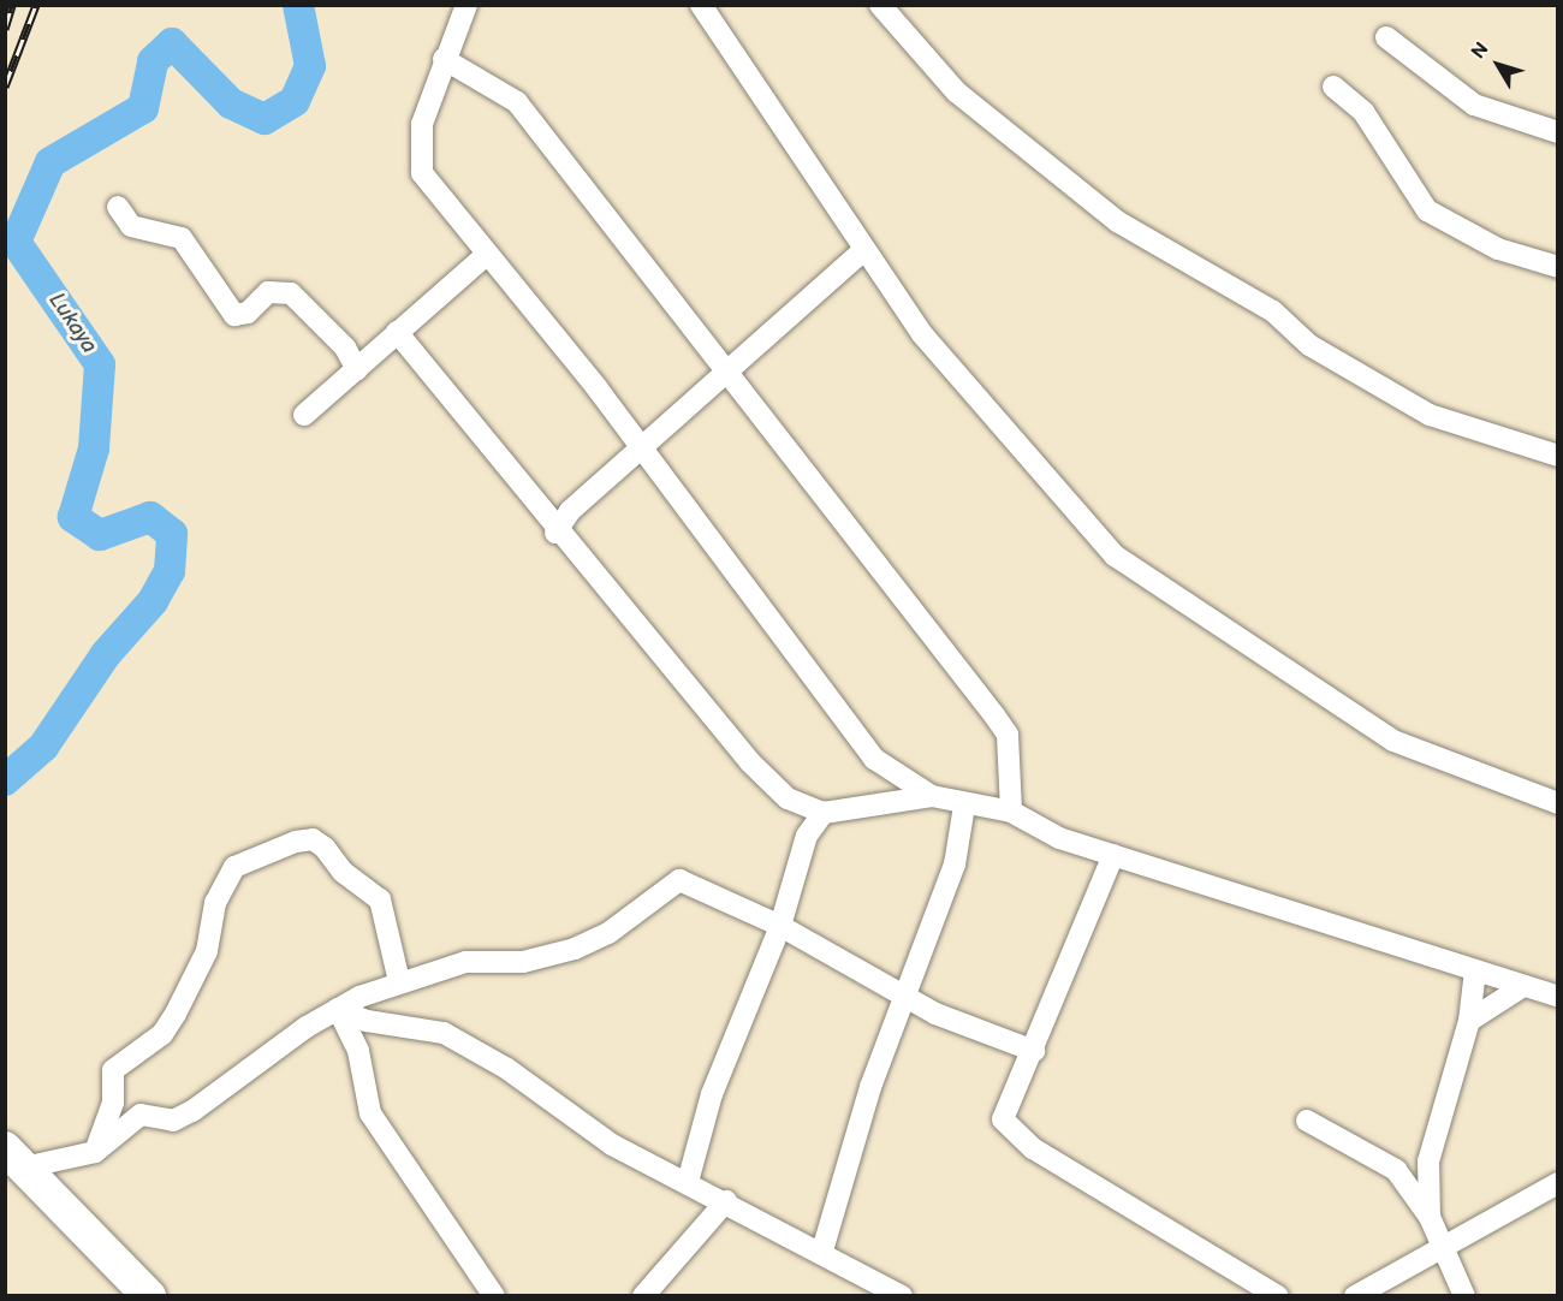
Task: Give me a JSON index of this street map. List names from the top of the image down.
{
  "water": ["Lukaya"],
  "north": "top left"
}
